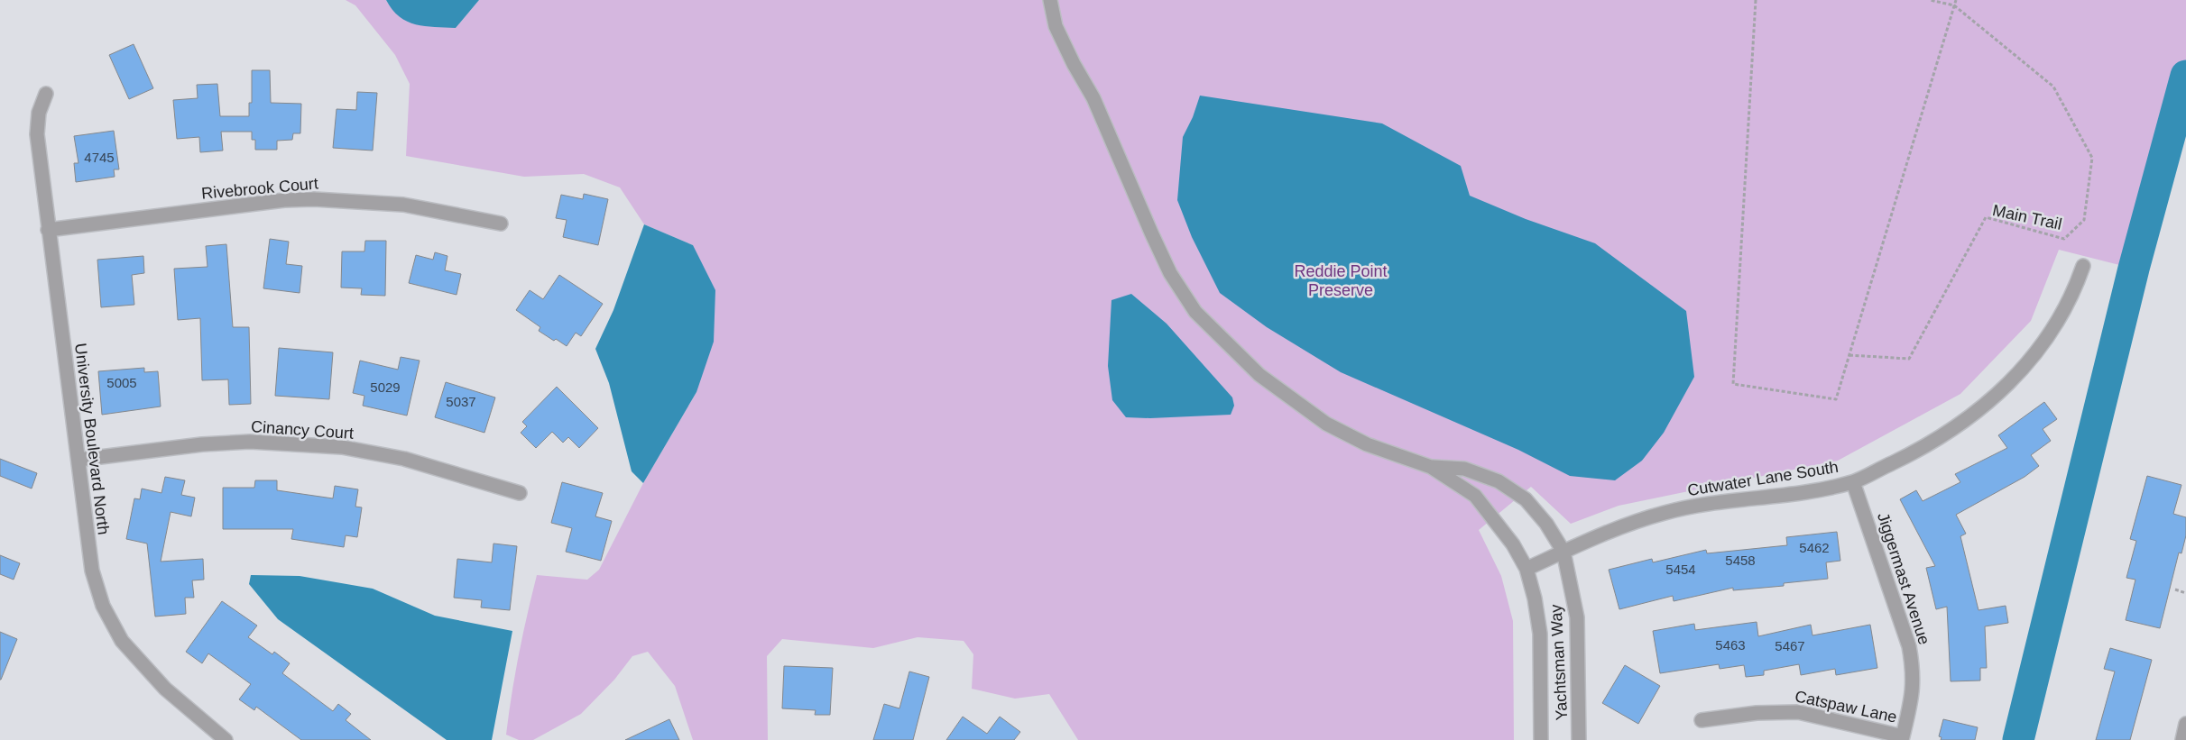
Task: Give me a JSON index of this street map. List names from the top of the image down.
{
  "streets": {
    "street": [
      "Rivebrook Court",
      "Cinancy Court",
      "University Boulevard North",
      "Cutwater Lane South",
      "Jiggermast Avenue",
      "Yachtsman Way",
      "Catspaw Lane"
    ],
    "path": ["Main Trail"]
  },
  "crossings": [
    ["Rivebrook Court", "University Boulevard North"],
    ["Cinancy Court", "University Boulevard North"],
    ["Cutwater Lane South", "Jiggermast Avenue"],
    ["Cutwater Lane South", "Yachtsman Way"],
    ["Jiggermast Avenue", "Catspaw Lane"]
  ],
  "parks": ["Reddie Point Preserve"],
  "house_numbers": [
    "4745",
    "5005",
    "5029",
    "5037",
    "5462",
    "5458",
    "5454",
    "5463",
    "5467"
  ]
}
